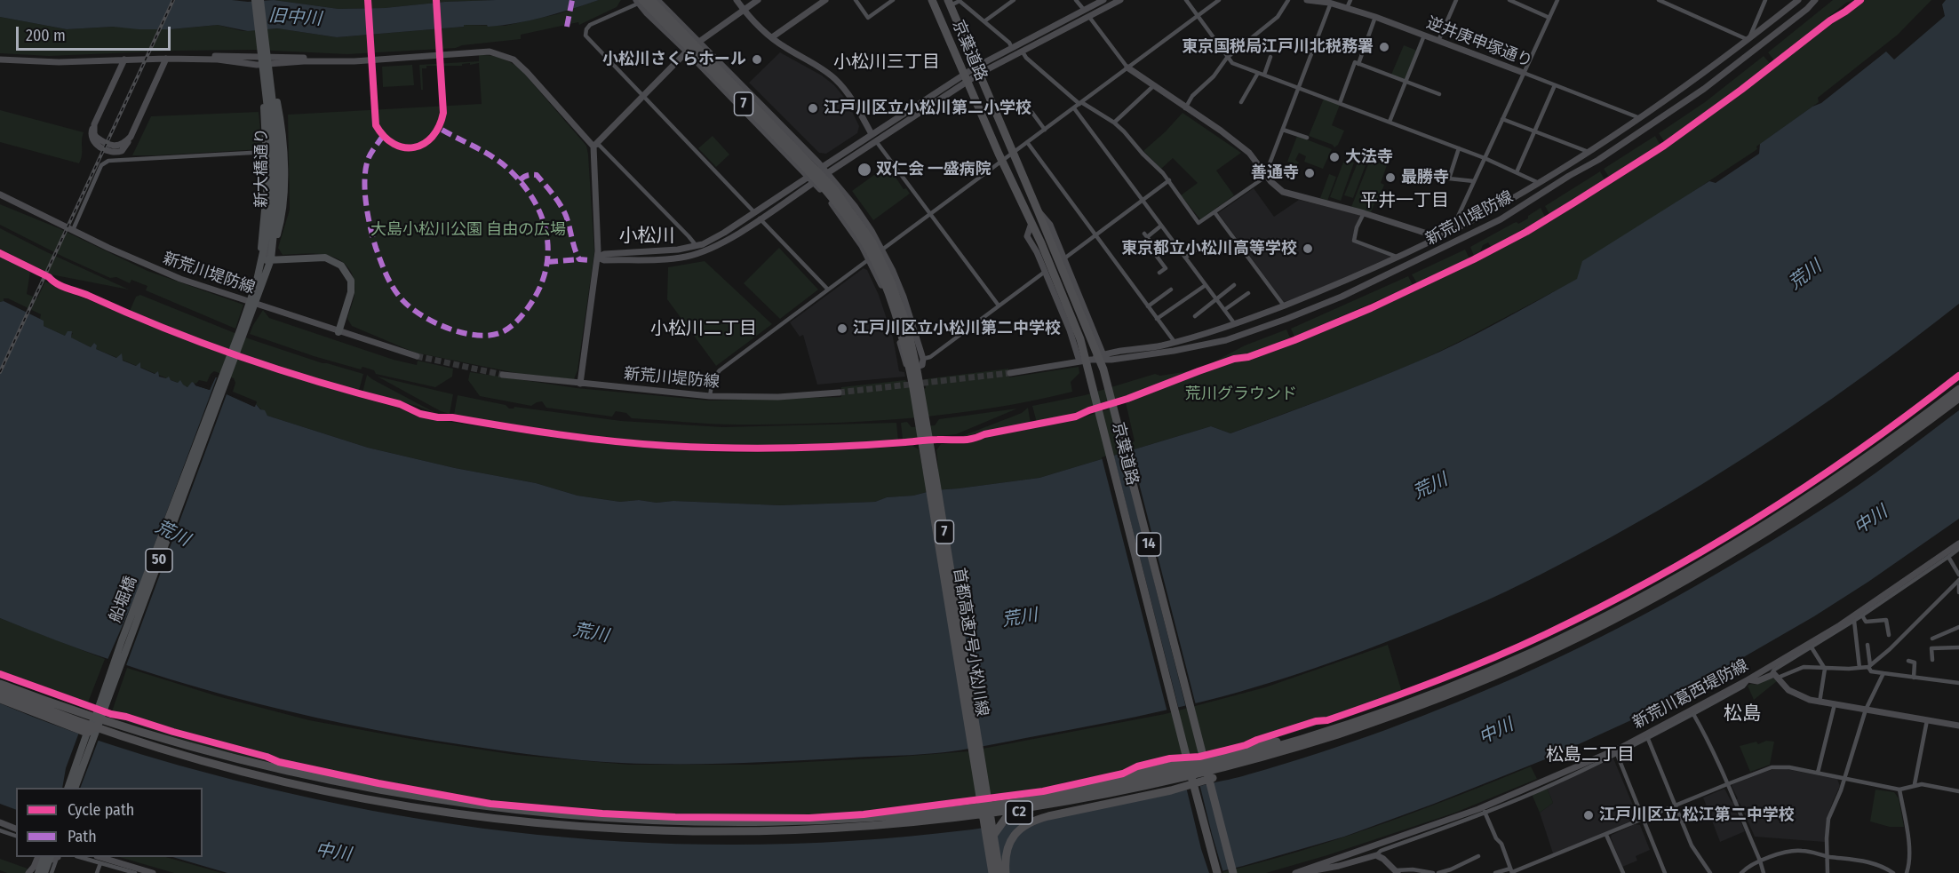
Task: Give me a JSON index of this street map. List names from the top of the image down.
{
  "streets": {
    "highway": [
      "京葉道路",
      "7",
      "14",
      "首都高速7号小松川線",
      "C2"
    ],
    "main road": ["新大橋通り", "50", "船堀橋"],
    "street": ["逆井庚申塚通り", "新荒川堤防線", "新荒川葛西堤防線"]
  },
  "crossings": [
    ["逆井庚申塚通り", "新荒川堤防線"],
    ["新大橋通り", "船堀橋"]
  ],
  "districts": [
    "小松川三丁目",
    "平井一丁目",
    "小松川",
    "小松川二丁目",
    "松島",
    "松島二丁目"
  ],
  "water": ["旧中川", "荒川", "中川"],
  "parks": ["大島小松川公園 自由の広場", "荒川グラウンド"],
  "places": [
    "東京国税局江戸川北税務署",
    "小松川さくらホール",
    "江戸川区立小松川第二小学校",
    "大法寺",
    "双仁会 一盛病院",
    "善通寺",
    "最勝寺",
    "東京都立小松川高等学校",
    "江戸川区立小松川第二中学校",
    "江戸川区立 松江第二中学校"
  ],
  "legend": ["Cycle path", "Path"],
  "scale_bar": "200 m"
}
